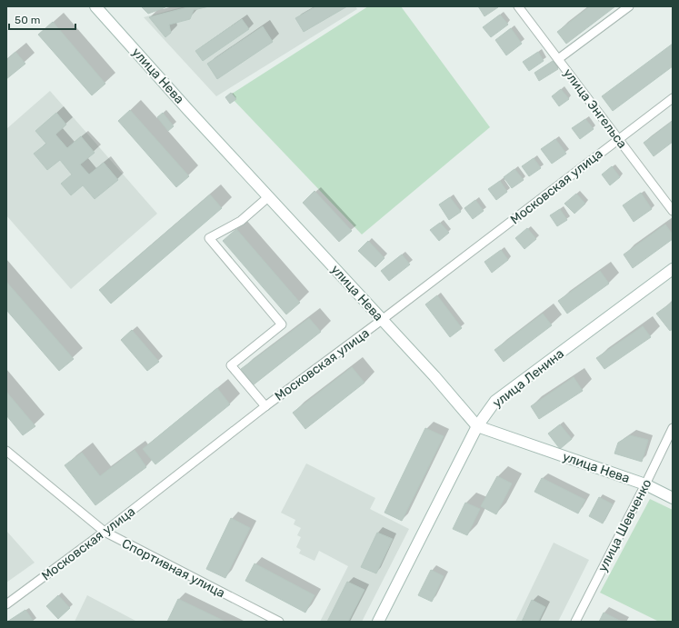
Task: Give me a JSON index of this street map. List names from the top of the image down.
{
  "streets": {
    "main road": ["улица Нева", "улица Ленина"],
    "street": [
      "улица Энгельса",
      "Московская улица",
      "улица Шевченко",
      "Спортивная улица"
    ]
  },
  "crossings": [
    ["улица Нева", "Московская улица"],
    ["улица Нева", "улица Ленина"],
    ["улица Нева", "улица Шевченко"],
    ["улица Энгельса", "Московская улица"],
    ["Московская улица", "Спортивная улица"]
  ],
  "scale_bar": "50 m"
}
